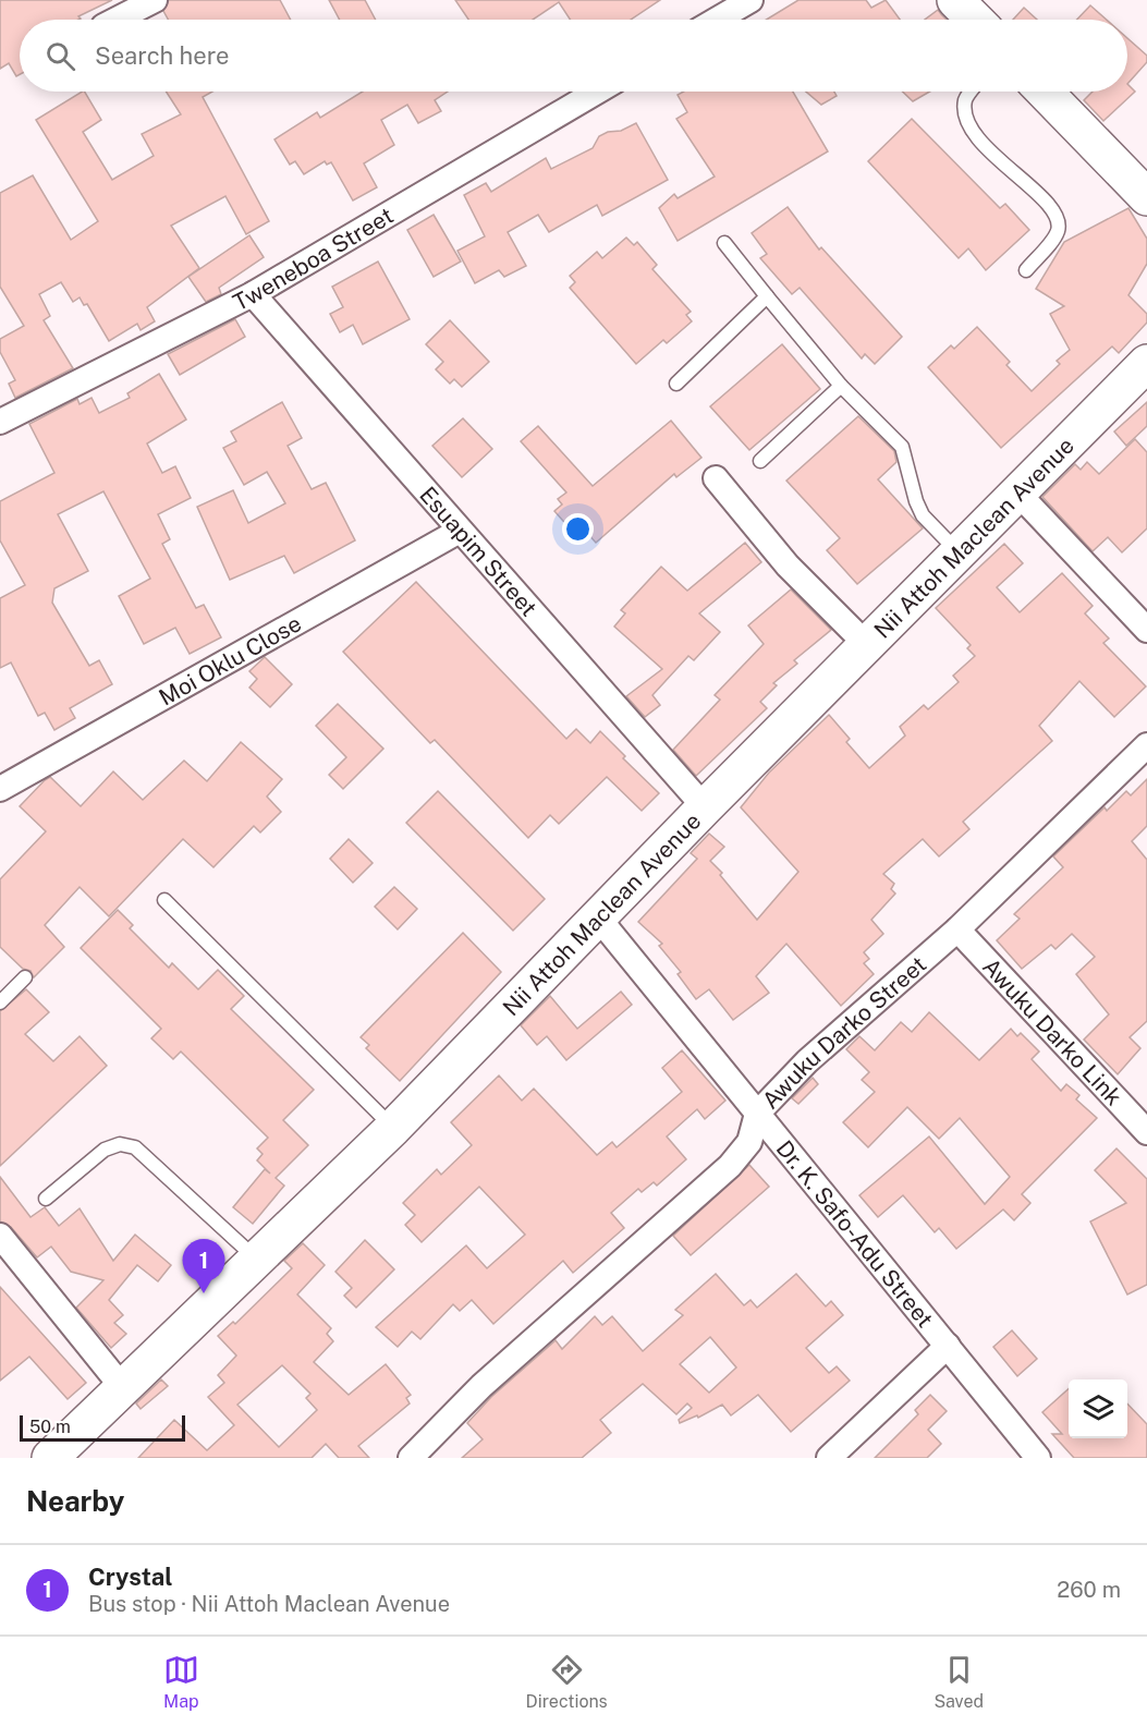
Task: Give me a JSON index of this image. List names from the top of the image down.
{
  "streets": {
    "street": [
      "Tweneboa Street",
      "Nii Attoh Maclean Avenue",
      "Esuapim Street",
      "Moi Oklu Close",
      "Awuku Darko Link",
      "Awuku Darko Street",
      "Dr. K. Safo-Adu Street"
    ]
  },
  "crossings": [
    ["Tweneboa Street", "Esuapim Street"],
    ["Nii Attoh Maclean Avenue", "Esuapim Street"],
    ["Nii Attoh Maclean Avenue", "Dr. K. Safo-Adu Street"],
    ["Esuapim Street", "Moi Oklu Close"],
    ["Awuku Darko Link", "Awuku Darko Street"],
    ["Awuku Darko Street", "Dr. K. Safo-Adu Street"]
  ],
  "scale_bar": "50 m",
  "page": {
    "search": "Search here",
    "pins": "1",
    "scale": "50 m",
    "heading": "Nearby",
    "list": [
      {
        "mark": "1",
        "name": "Crystal",
        "note": "Bus stop · Nii Attoh Maclean Avenue",
        "value": "260 m"
      }
    ],
    "nav": ["Map", "Directions", "Saved"]
  }
}
